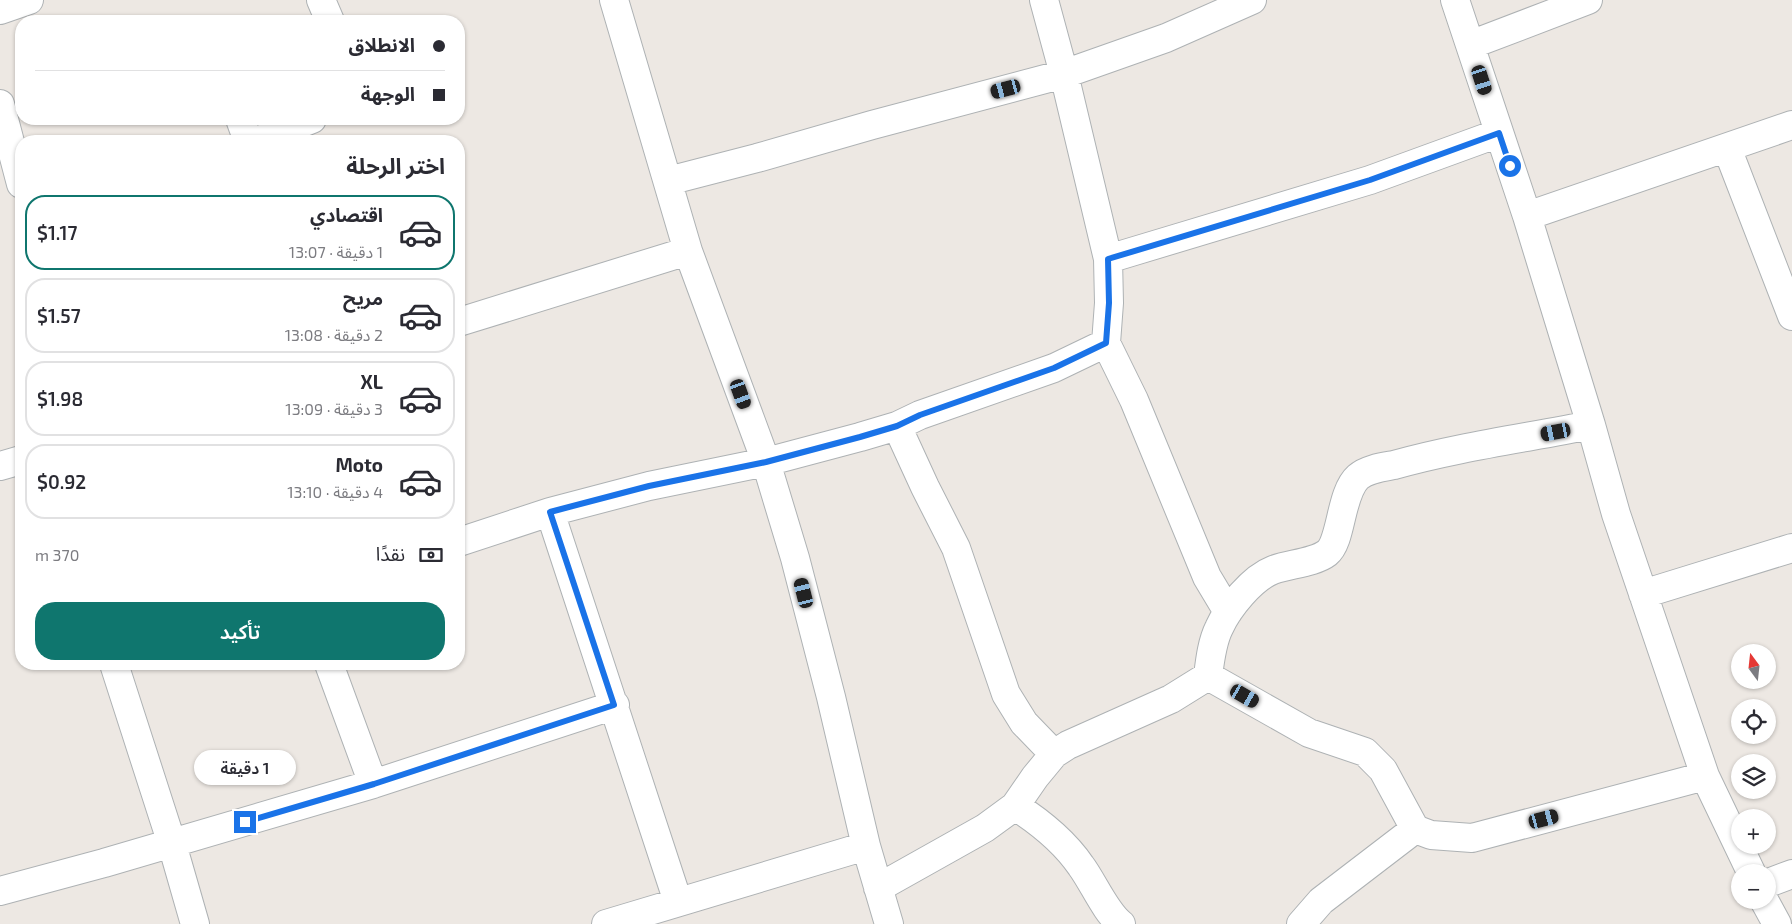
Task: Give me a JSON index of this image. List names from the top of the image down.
{
  "north": "top",
  "page": {
    "banner": ["الانطلاق", "الوجهة"],
    "heading": "اختر الرحلة",
    "list": [
      {
        "name": "اقتصادي",
        "note": "1 دقيقة · 13:07",
        "value": "$1.17"
      },
      {
        "name": "مريح",
        "note": "2 دقيقة · 13:08",
        "value": "$1.57"
      },
      {
        "name": "XL",
        "note": "3 دقيقة · 13:09",
        "value": "$1.98"
      },
      {
        "name": "Moto",
        "note": "4 دقيقة · 13:10",
        "value": "$0.92"
      }
    ],
    "pay": ["نقدًا", "370 m"],
    "buttons": "تأكيد",
    "map_buttons": ["+", "−"],
    "bubble": "1 دقيقة"
  }
}
